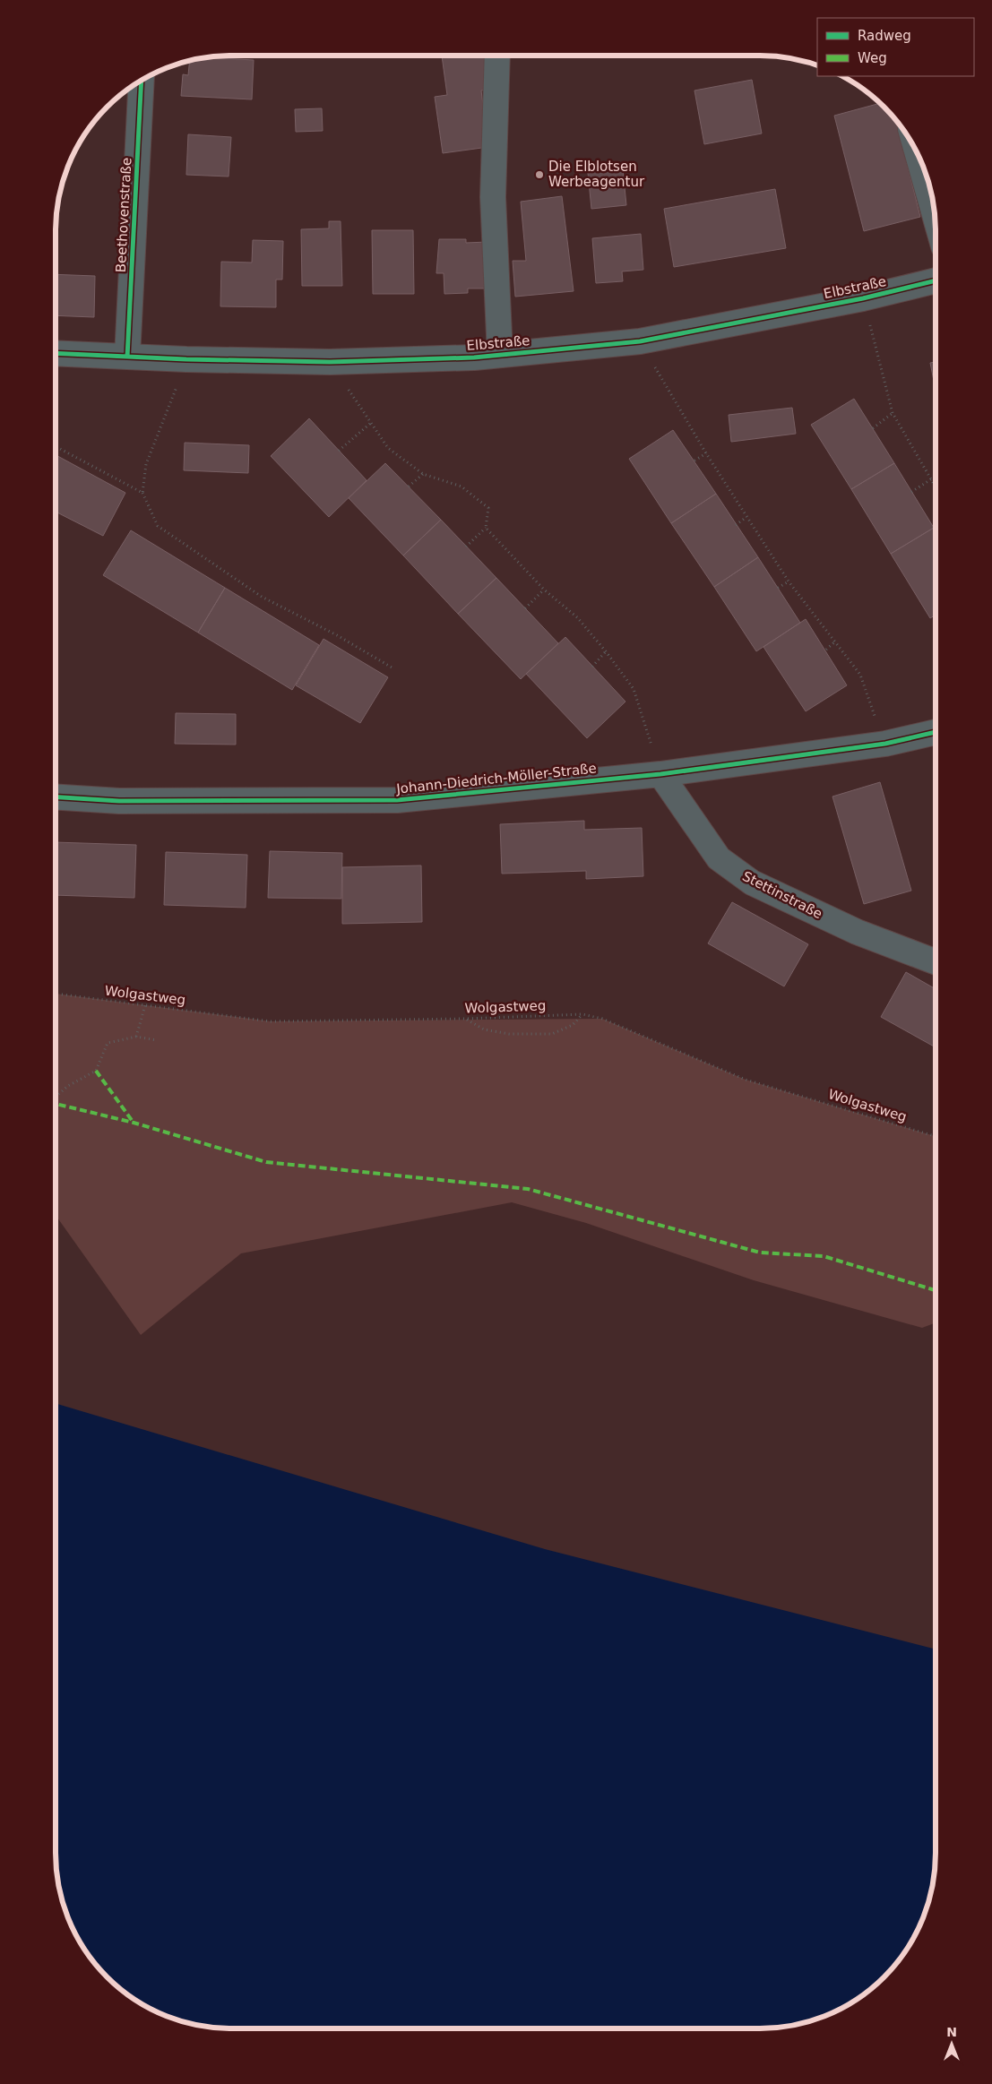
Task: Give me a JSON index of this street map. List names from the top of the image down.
{
  "streets": {
    "street": [
      "Beethovenstraße",
      "Elbstraße",
      "Johann-Diedrich-Möller-Straße",
      "Stettinstraße"
    ],
    "path": ["Wolgastweg"]
  },
  "crossings": [
    ["Beethovenstraße", "Elbstraße"],
    ["Johann-Diedrich-Möller-Straße", "Stettinstraße"]
  ],
  "places": ["Die Elblotsen Werbeagentur"],
  "legend": ["Radweg", "Weg"],
  "north": "top"
}
